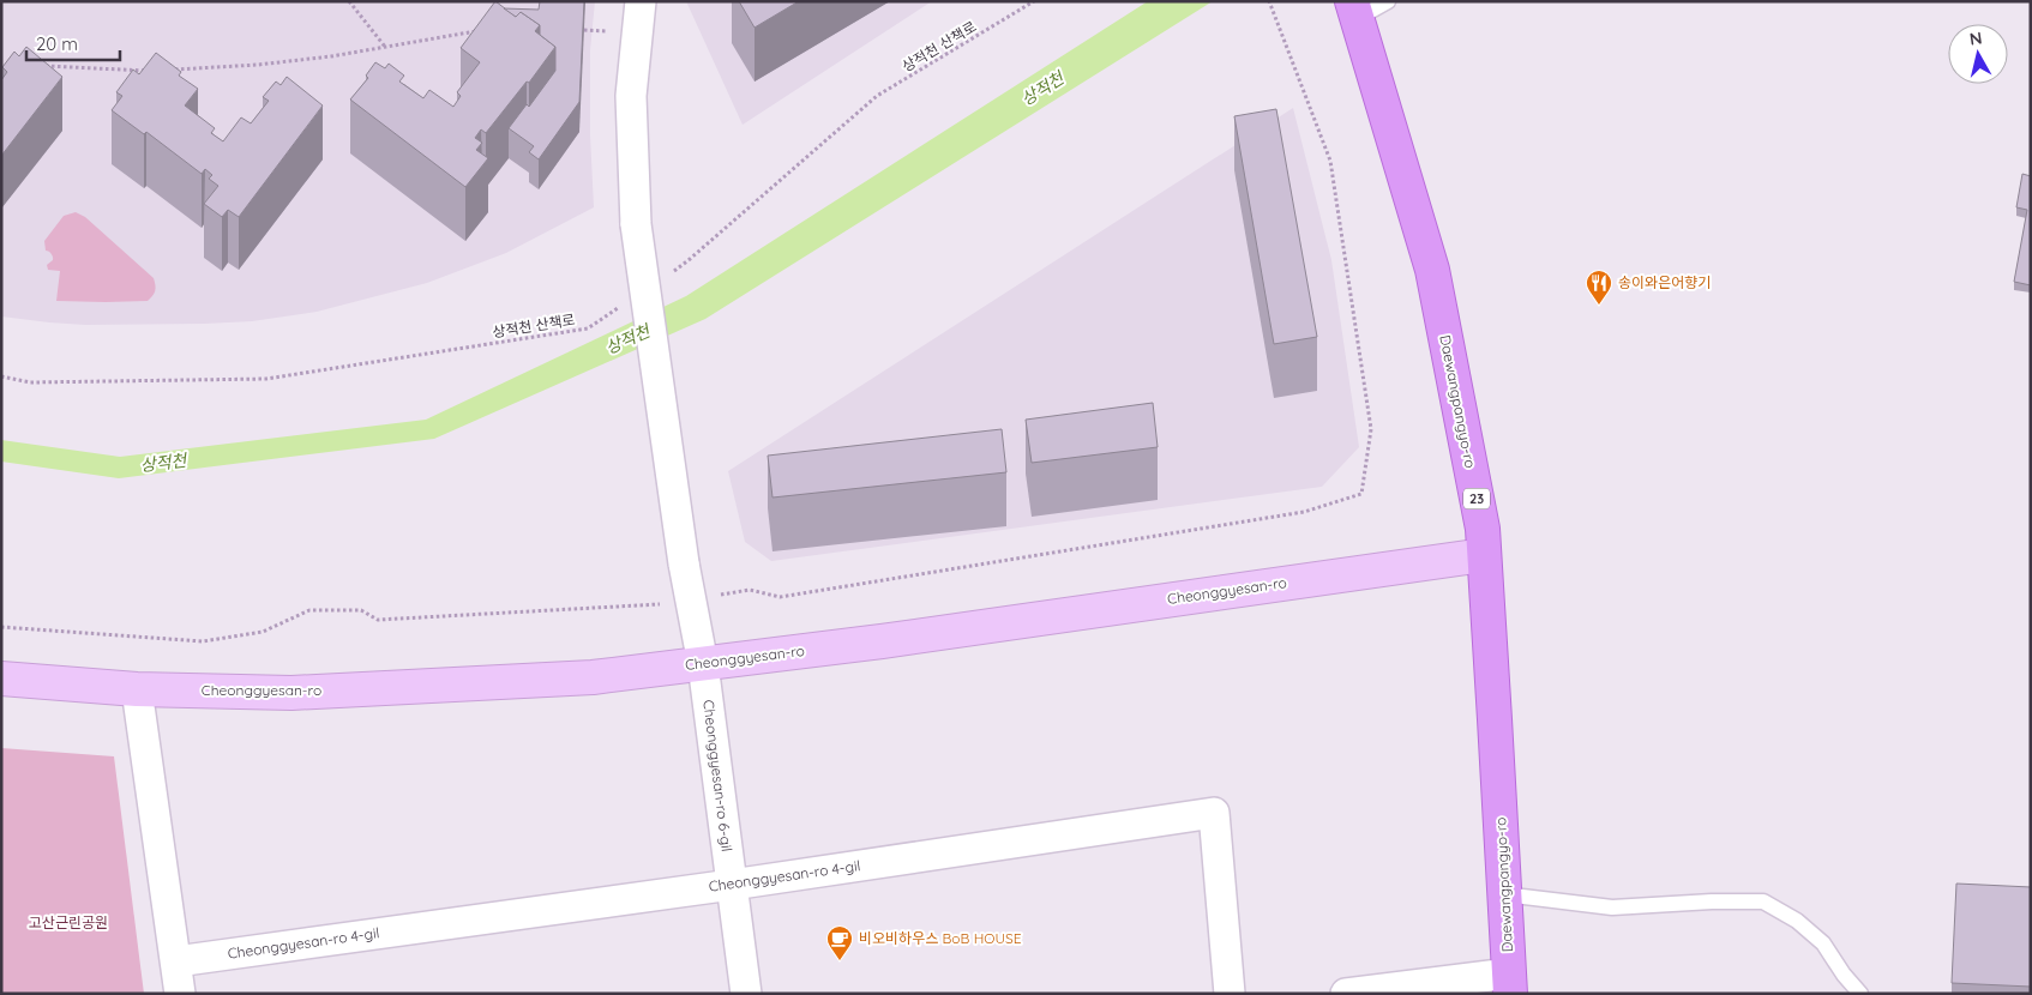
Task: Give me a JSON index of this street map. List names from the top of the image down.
{
  "streets": {
    "main road": ["Daewangpangyo-ro", "23", "Cheonggyesan-ro"],
    "street": ["Cheonggyesan-ro 6-gil", "Cheonggyesan-ro 4-gil"],
    "path": ["상적천 산책로"]
  },
  "crossings": [
    ["Daewangpangyo-ro", "Cheonggyesan-ro"],
    ["Cheonggyesan-ro", "Cheonggyesan-ro 6-gil"],
    ["Cheonggyesan-ro 6-gil", "Cheonggyesan-ro 4-gil"]
  ],
  "water": ["상적천"],
  "parks": ["고산근린공원"],
  "places": {
    "restaurant": ["송이와은어향기"],
    "cafe": ["비오비하우스 BoB HOUSE"]
  },
  "scale_bar": "20 m",
  "north": "top"
}
